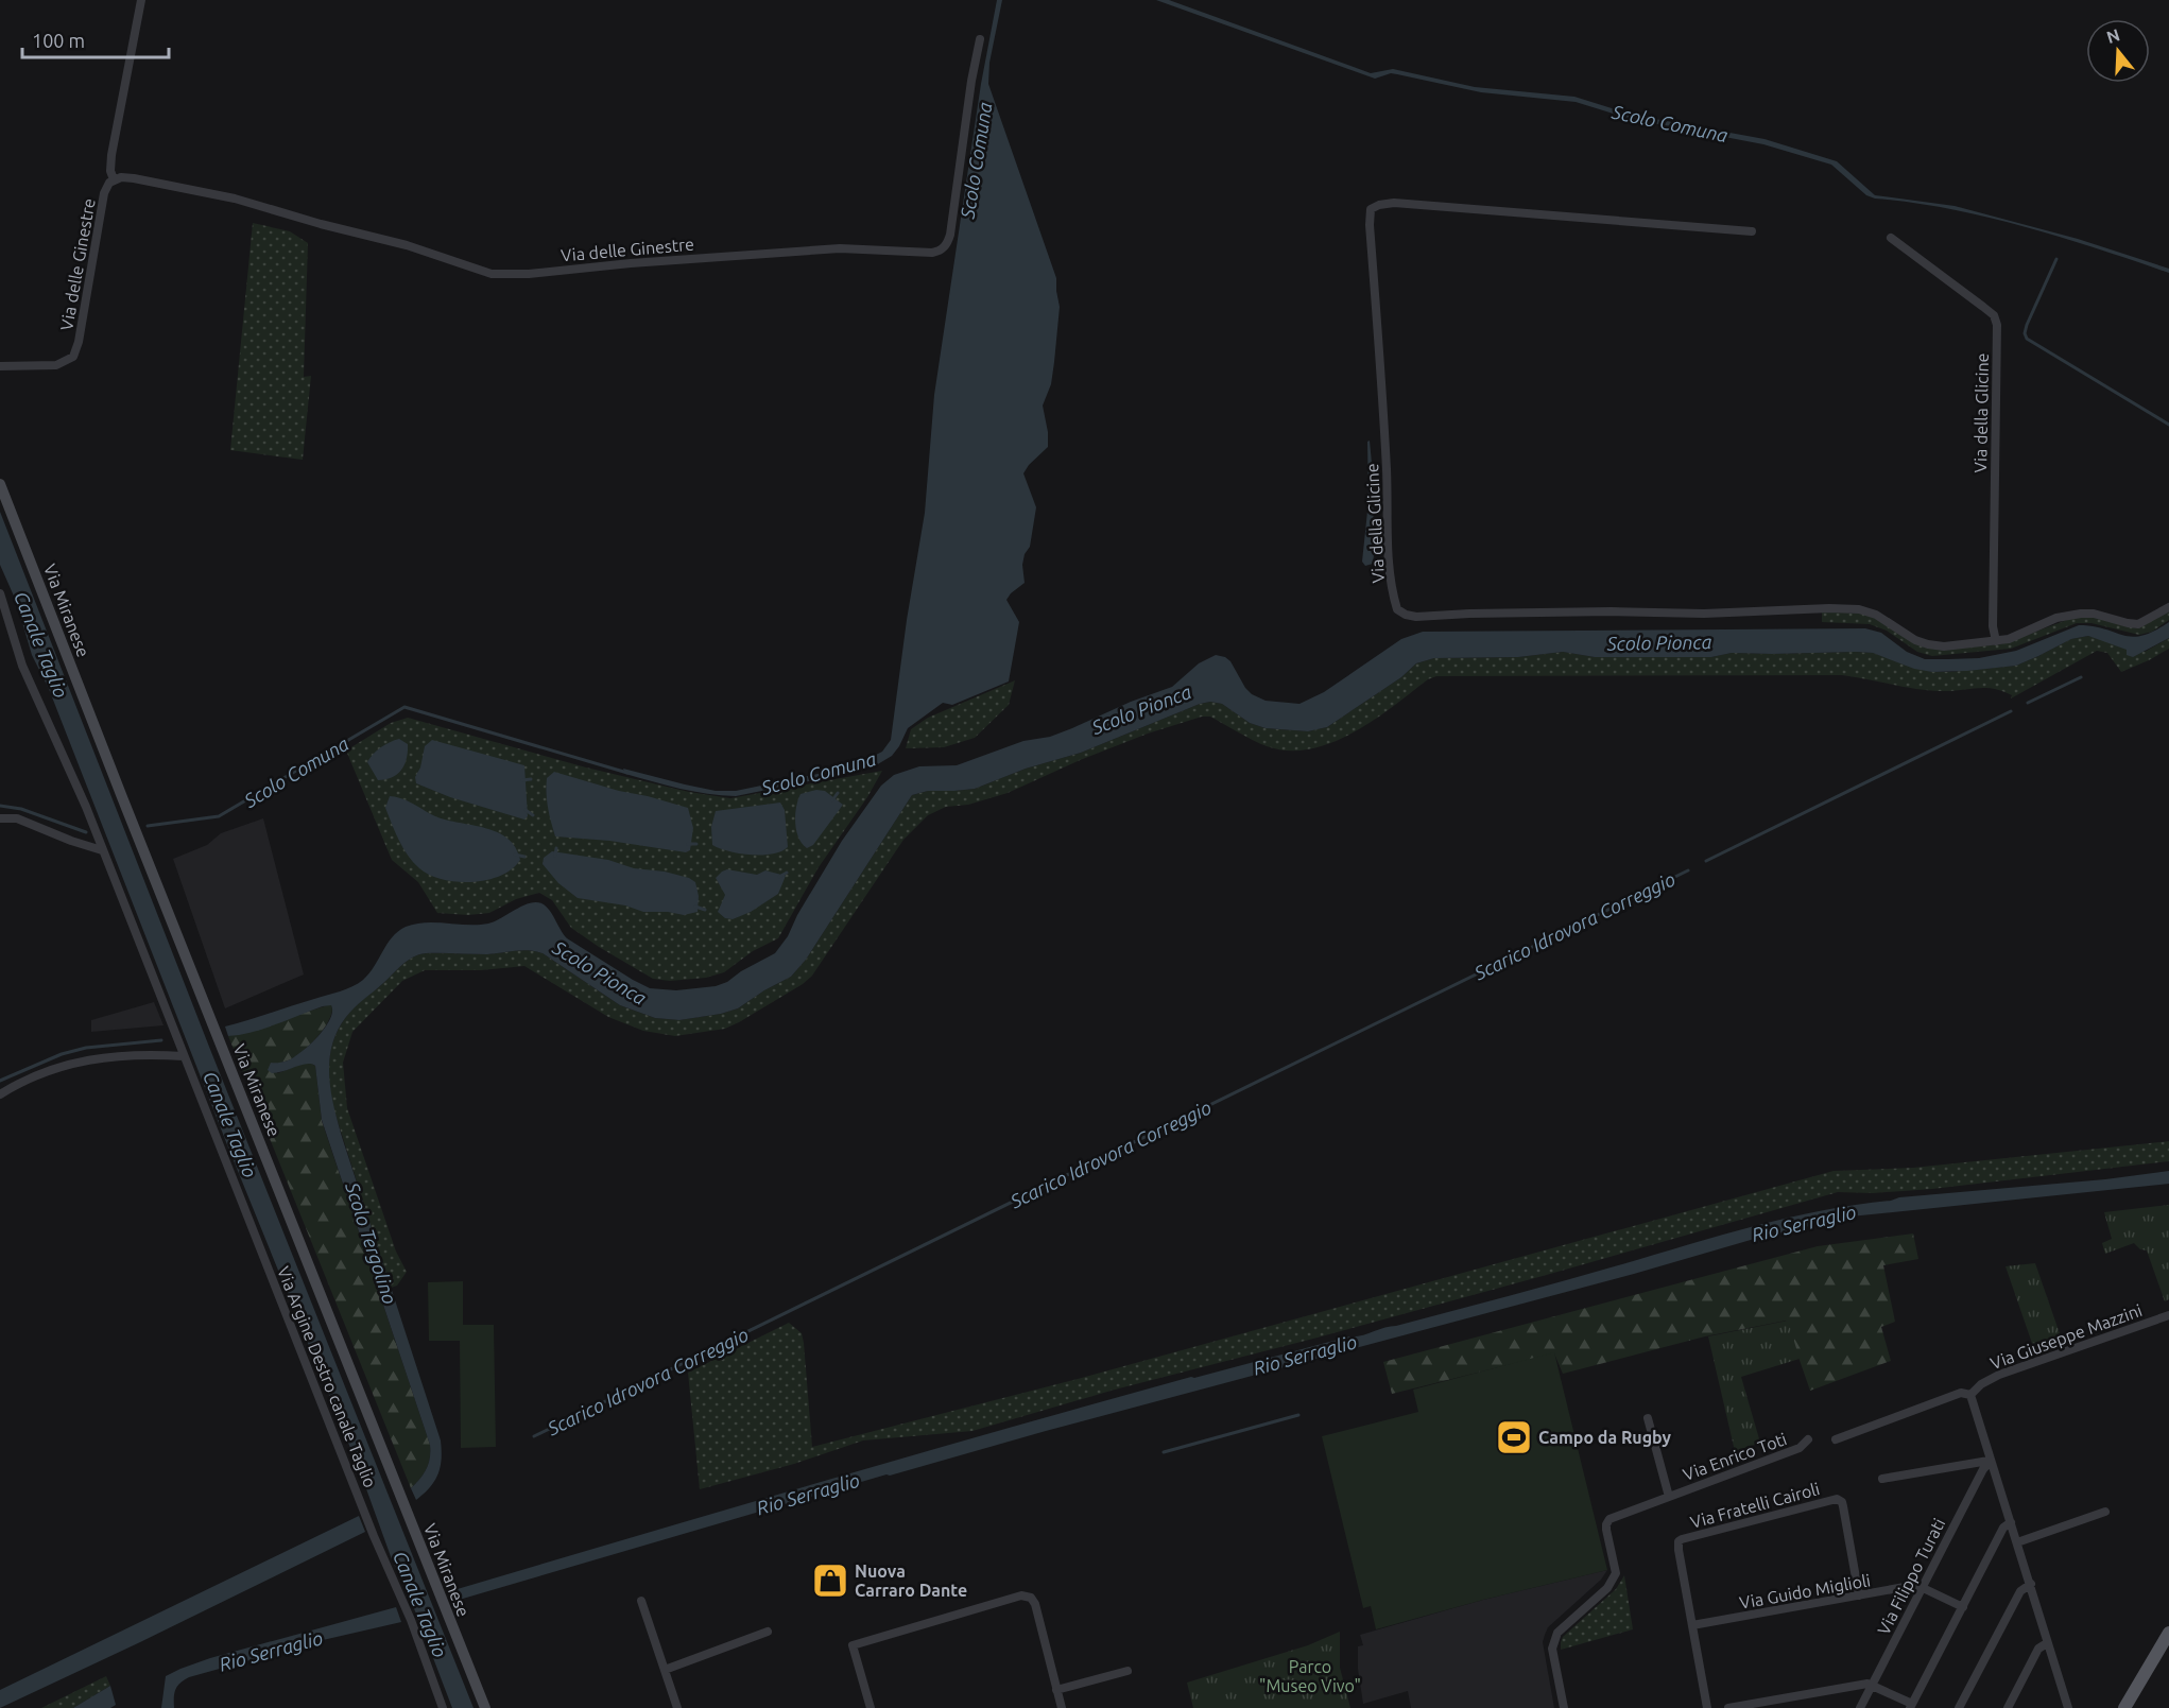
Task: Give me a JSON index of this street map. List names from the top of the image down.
{
  "streets": {
    "main road": ["Via Miranese"],
    "street": [
      "Via delle Ginestre",
      "Via della Glicine",
      "Via Giuseppe Mazzini",
      "Via Argine Destro canale Taglio",
      "Via Enrico Toti",
      "Via Fratelli Cairoli",
      "Via Filippo Turati",
      "Via Guido Miglioli"
    ]
  },
  "crossings": [
    ["Via Fratelli Cairoli", "Via Guido Miglioli"],
    ["Via Filippo Turati", "Via Guido Miglioli"]
  ],
  "water": [
    "Scolo Comuna",
    "Scolo Pionca",
    "Canale Taglio",
    "Scarico Idrovora Correggio",
    "Rio Serraglio",
    "Scolo Tergolino"
  ],
  "parks": ["Parco \"Museo Vivo\""],
  "places": {
    "sports": ["Campo da Rugby"],
    "shop": ["Nuova Carraro Dante"]
  },
  "scale_bar": "100 m",
  "north": "top"
}
